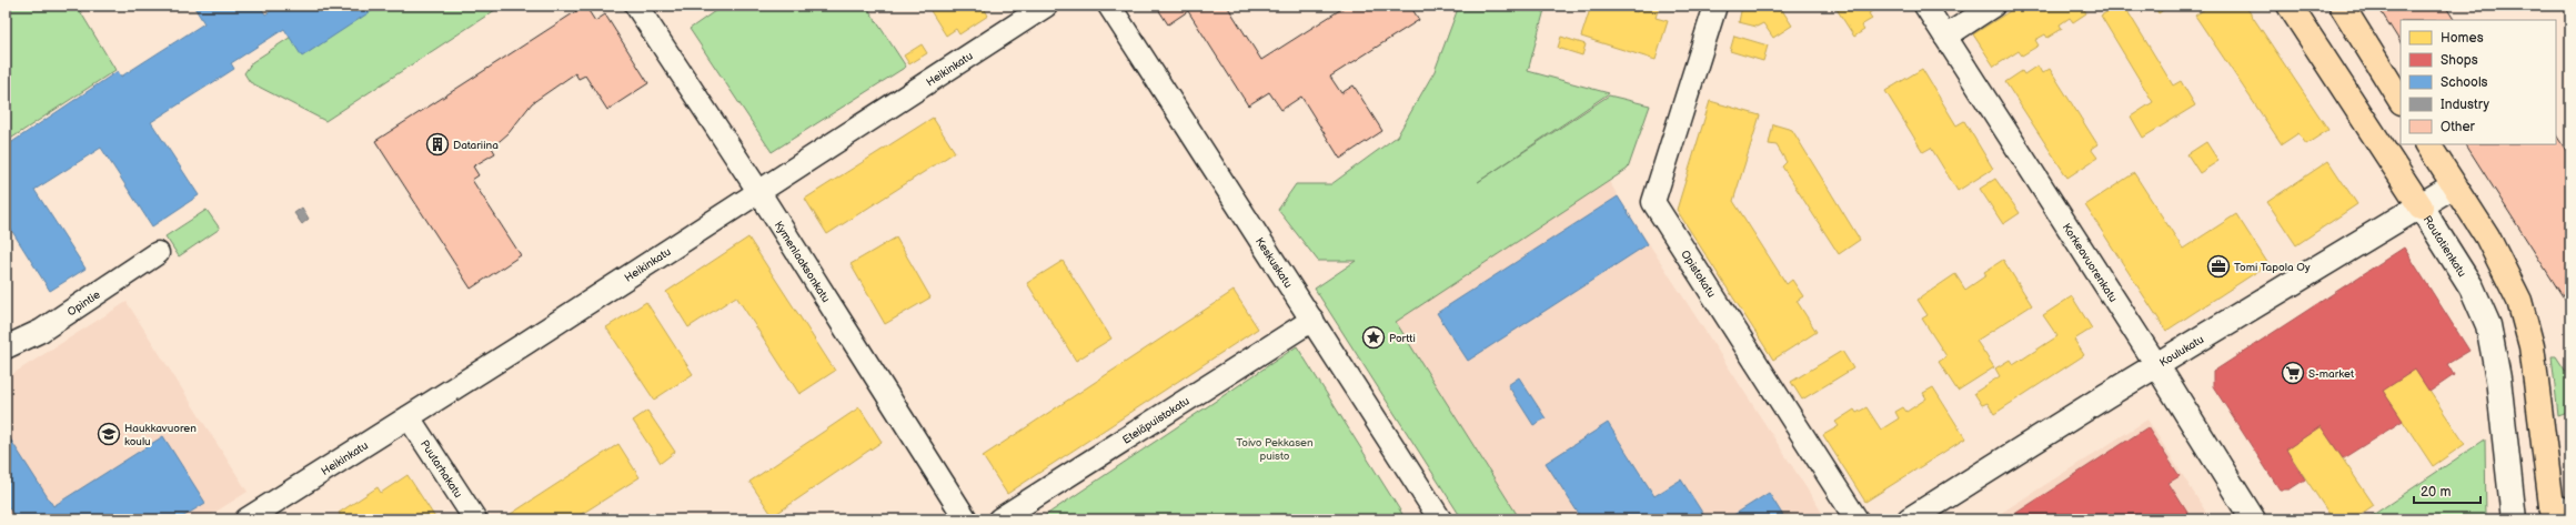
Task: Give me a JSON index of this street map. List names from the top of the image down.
{
  "streets": {
    "highway": ["Rautatienkatu"],
    "main road": ["Korkeavuorenkatu", "Koulukatu"],
    "street": [
      "Heikinkatu",
      "Kymenlaaksonkatu",
      "Keskuskatu",
      "Opistokatu",
      "Opintie",
      "Eteläpuistokatu",
      "Puutarhakatu"
    ]
  },
  "crossings": [
    ["Heikinkatu", "Kymenlaaksonkatu"],
    ["Heikinkatu", "Puutarhakatu"],
    ["Rautatienkatu", "Koulukatu"],
    ["Keskuskatu", "Eteläpuistokatu"],
    ["Korkeavuorenkatu", "Koulukatu"]
  ],
  "parks": ["Toivo Pekkasen puisto"],
  "places": {
    "building": ["Datariina"],
    "office": ["Tomi Tapola Oy"],
    "place": ["Portti"],
    "supermarket": ["S-market"],
    "school or university": ["Haukkavuoren koulu"]
  },
  "legend": [
    "Homes",
    "Shops",
    "Schools",
    "Industry",
    "Other"
  ],
  "scale_bar": "20 m"
}
